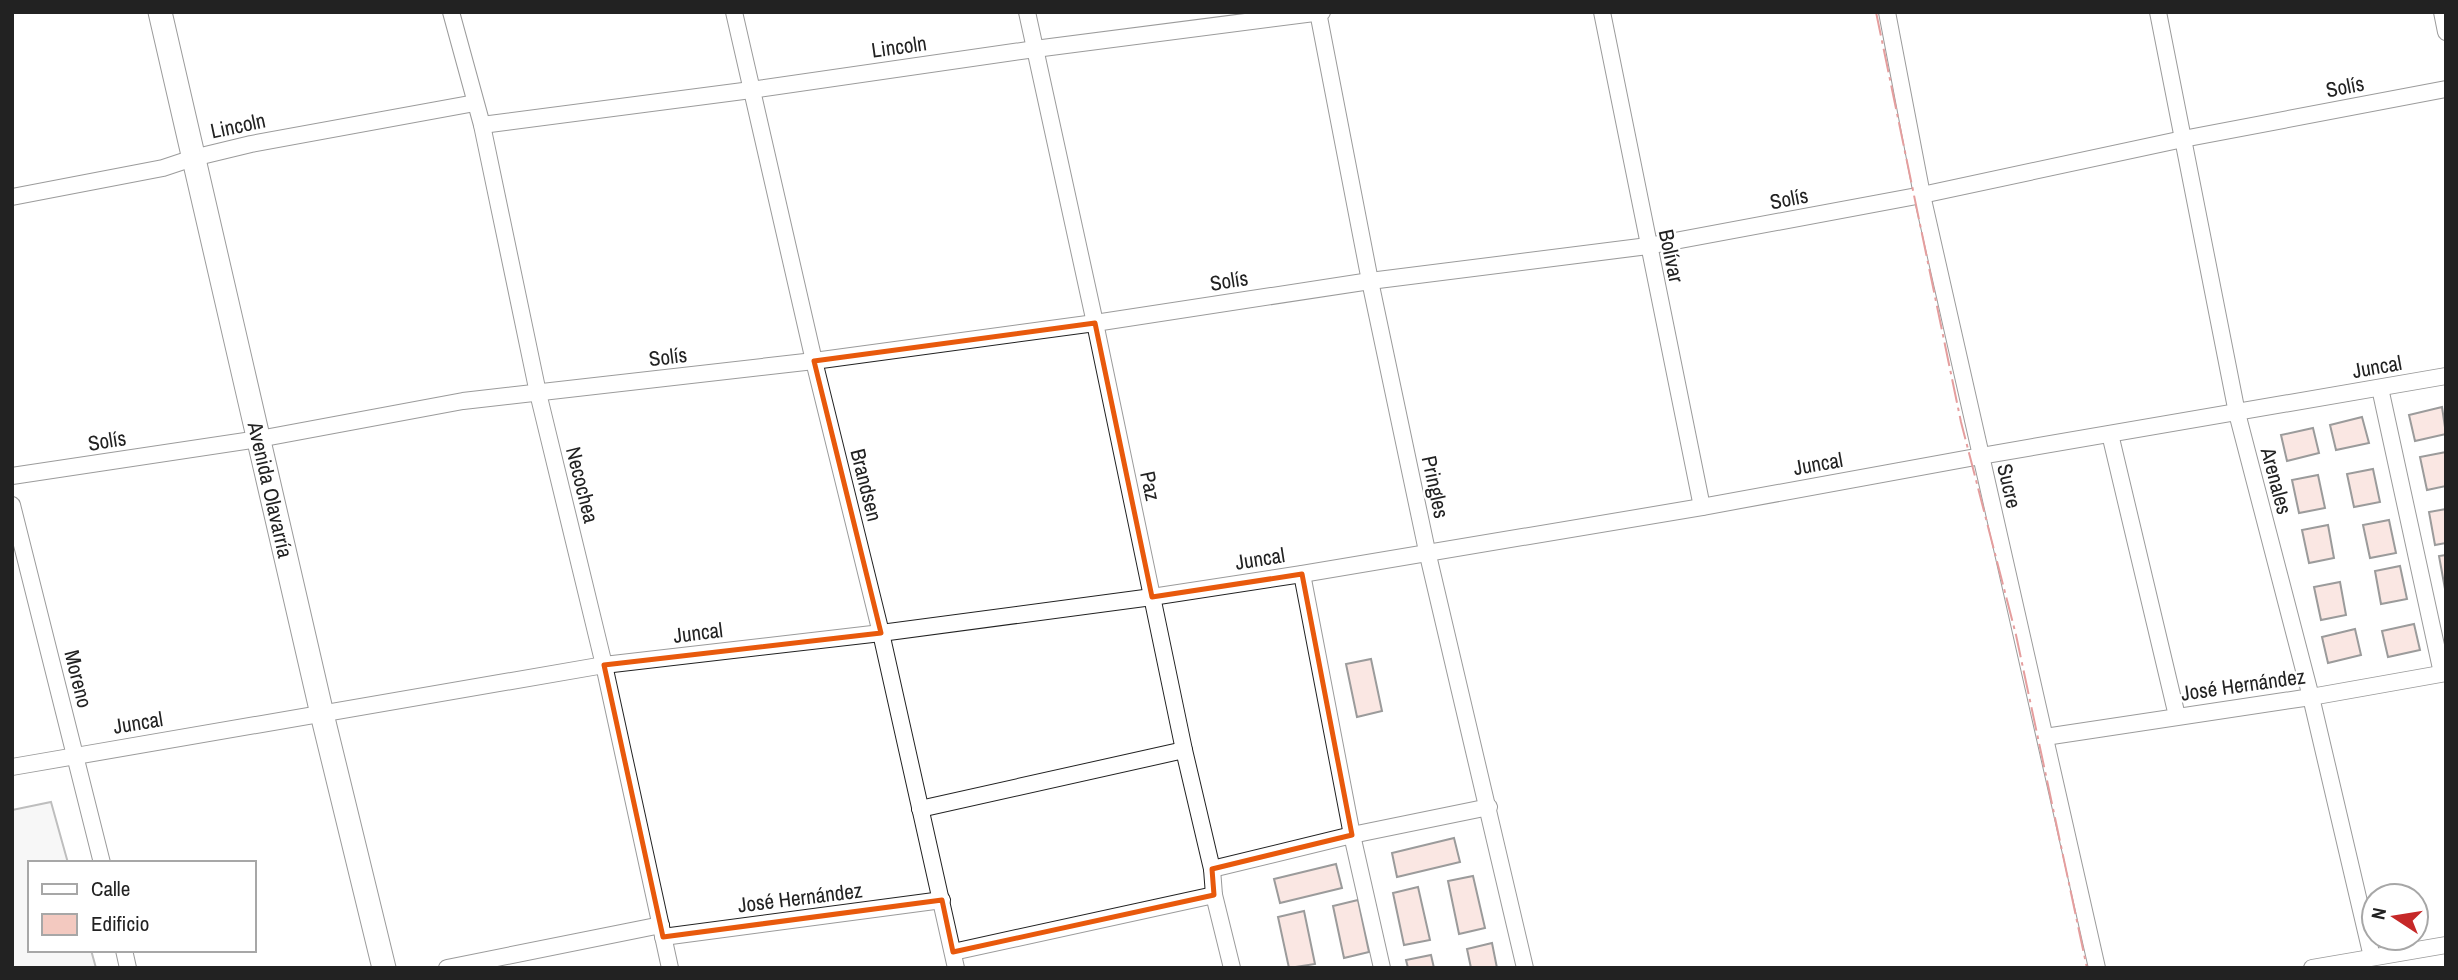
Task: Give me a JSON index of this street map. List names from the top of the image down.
{
  "streets": {
    "main road": ["Avenida Olavarría"],
    "street": [
      "Lincoln",
      "Solís",
      "Bolívar",
      "Juncal",
      "Arenales",
      "Necochea",
      "Brandsen",
      "Paz",
      "Sucre",
      "Pringles",
      "Moreno",
      "José Hernández"
    ]
  },
  "crossings": [
    ["Lincoln", "Necochea"],
    ["Lincoln", "Brandsen"],
    ["Lincoln", "Paz"],
    ["Lincoln", "Pringles"],
    ["Lincoln", "Avenida Olavarría"],
    ["Solís", "Bolívar"],
    ["Solís", "Arenales"],
    ["Solís", "Necochea"],
    ["Solís", "Brandsen"],
    ["Solís", "Paz"],
    ["Solís", "Sucre"],
    ["Solís", "Pringles"],
    ["Solís", "Avenida Olavarría"],
    ["Bolívar", "Juncal"],
    ["Juncal", "Arenales"],
    ["Juncal", "Necochea"],
    ["Juncal", "Brandsen"],
    ["Juncal", "Paz"],
    ["Juncal", "Sucre"],
    ["Juncal", "Pringles"],
    ["Juncal", "Avenida Olavarría"],
    ["Juncal", "Moreno"],
    ["Arenales", "José Hernández"],
    ["Necochea", "José Hernández"],
    ["Brandsen", "José Hernández"],
    ["Sucre", "José Hernández"]
  ],
  "legend": ["Calle", "Edificio"],
  "north": "left"
}
